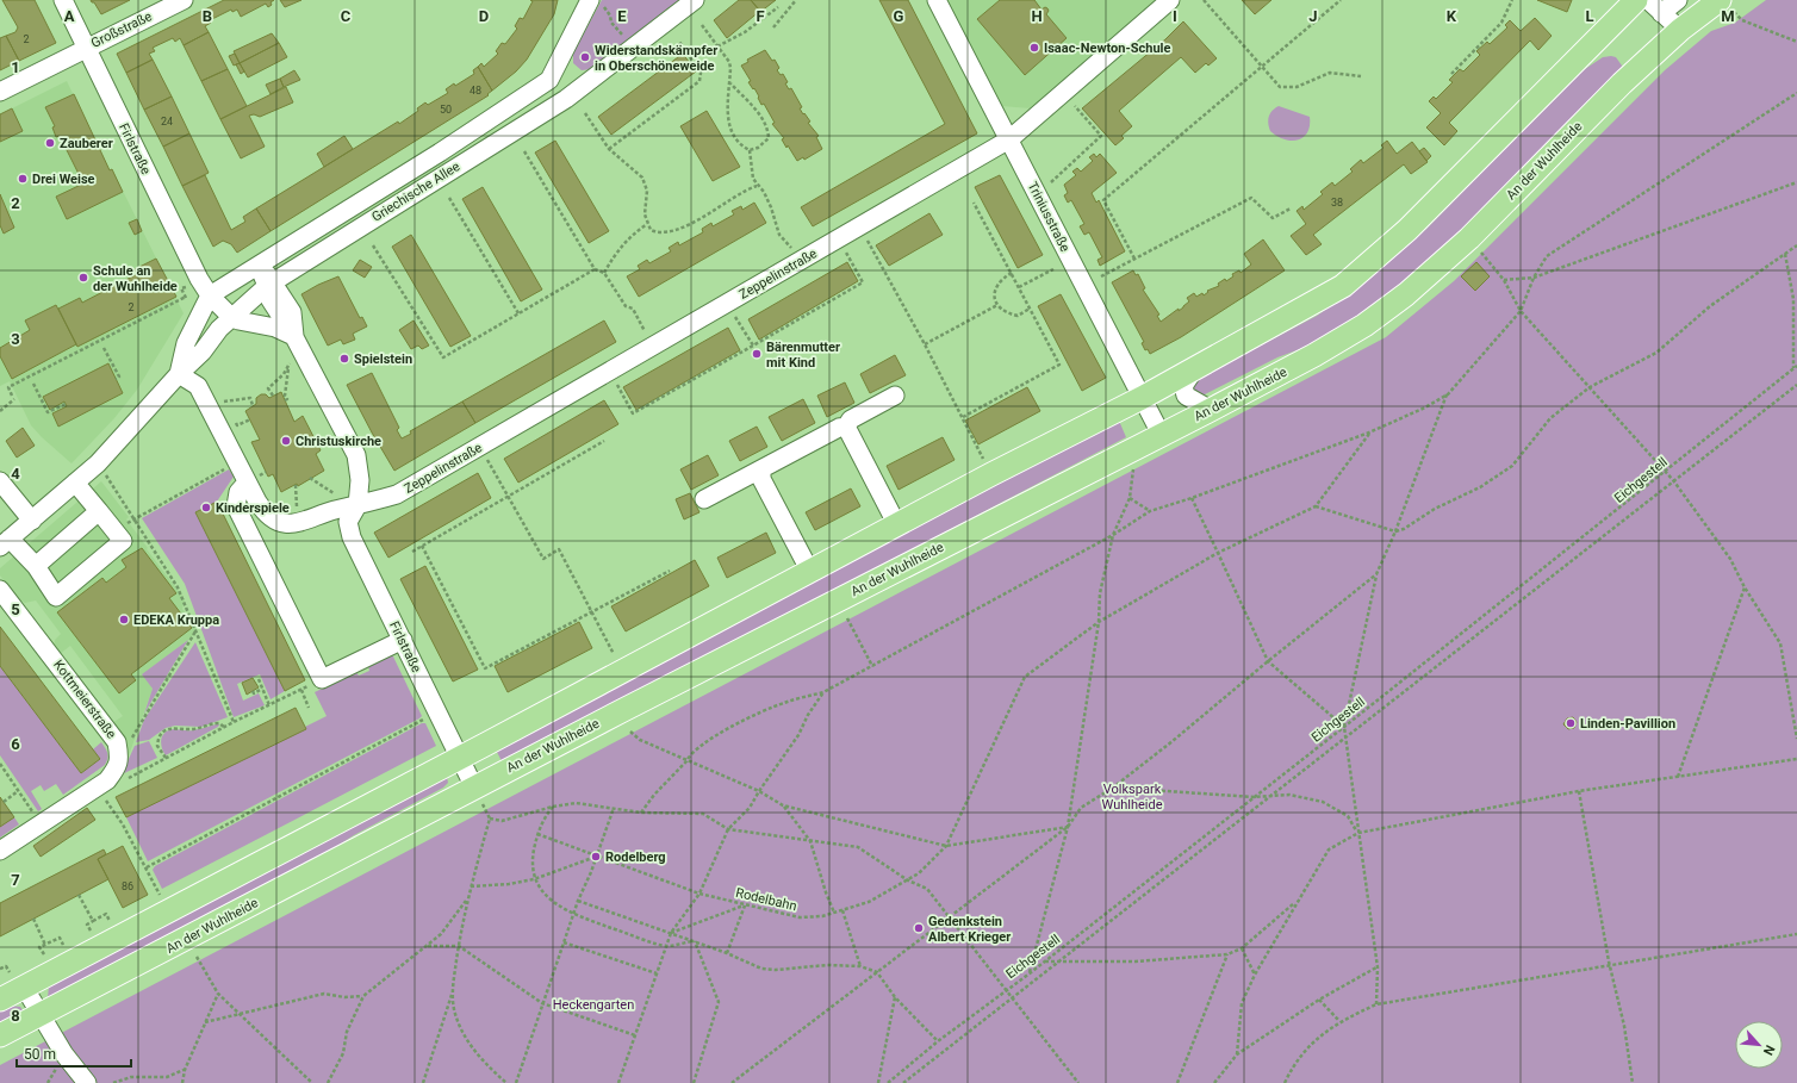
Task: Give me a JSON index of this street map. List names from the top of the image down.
{
  "streets": {
    "main road": ["An der Wuhlheide"],
    "street": [
      "Großstraße",
      "Firlstraße",
      "Griechische Allee",
      "Triniusstraße",
      "Zeppelinstraße",
      "Kottmeierstraße"
    ],
    "path": ["Eichgestell", "Rodelbahn"]
  },
  "crossings": [
    ["Großstraße", "Firlstraße"],
    ["Firlstraße", "An der Wuhlheide"],
    ["Firlstraße", "Griechische Allee"],
    ["Firlstraße", "Zeppelinstraße"],
    ["An der Wuhlheide", "Triniusstraße"],
    ["Triniusstraße", "Zeppelinstraße"]
  ],
  "parks": ["Volkspark Wuhlheide", "Heckengarten"],
  "places": [
    "Isaac-Newton-Schule",
    "Widerstandskämpfer in Oberschöneweide",
    "Zauberer",
    "Drei Weise",
    "Schule an der Wuhlheide",
    "Bärenmutter mit Kind",
    "Spielstein",
    "Christuskirche",
    "Kinderspiele",
    "EDEKA Kruppa",
    "Linden-Pavillion",
    "Rodelberg",
    "Gedenkstein Albert Krieger"
  ],
  "house_numbers": [
    "2",
    "48",
    "50",
    "24",
    "38",
    "2",
    "86"
  ],
  "scale_bar": "50 m",
  "north": "bottom right",
  "grid": {
    "columns": [
      "A",
      "B",
      "C",
      "D",
      "E",
      "F",
      "G",
      "H",
      "I",
      "J",
      "K",
      "L",
      "M"
    ],
    "rows": [
      "1",
      "2",
      "3",
      "4",
      "5",
      "6",
      "7",
      "8"
    ]
  }
}
